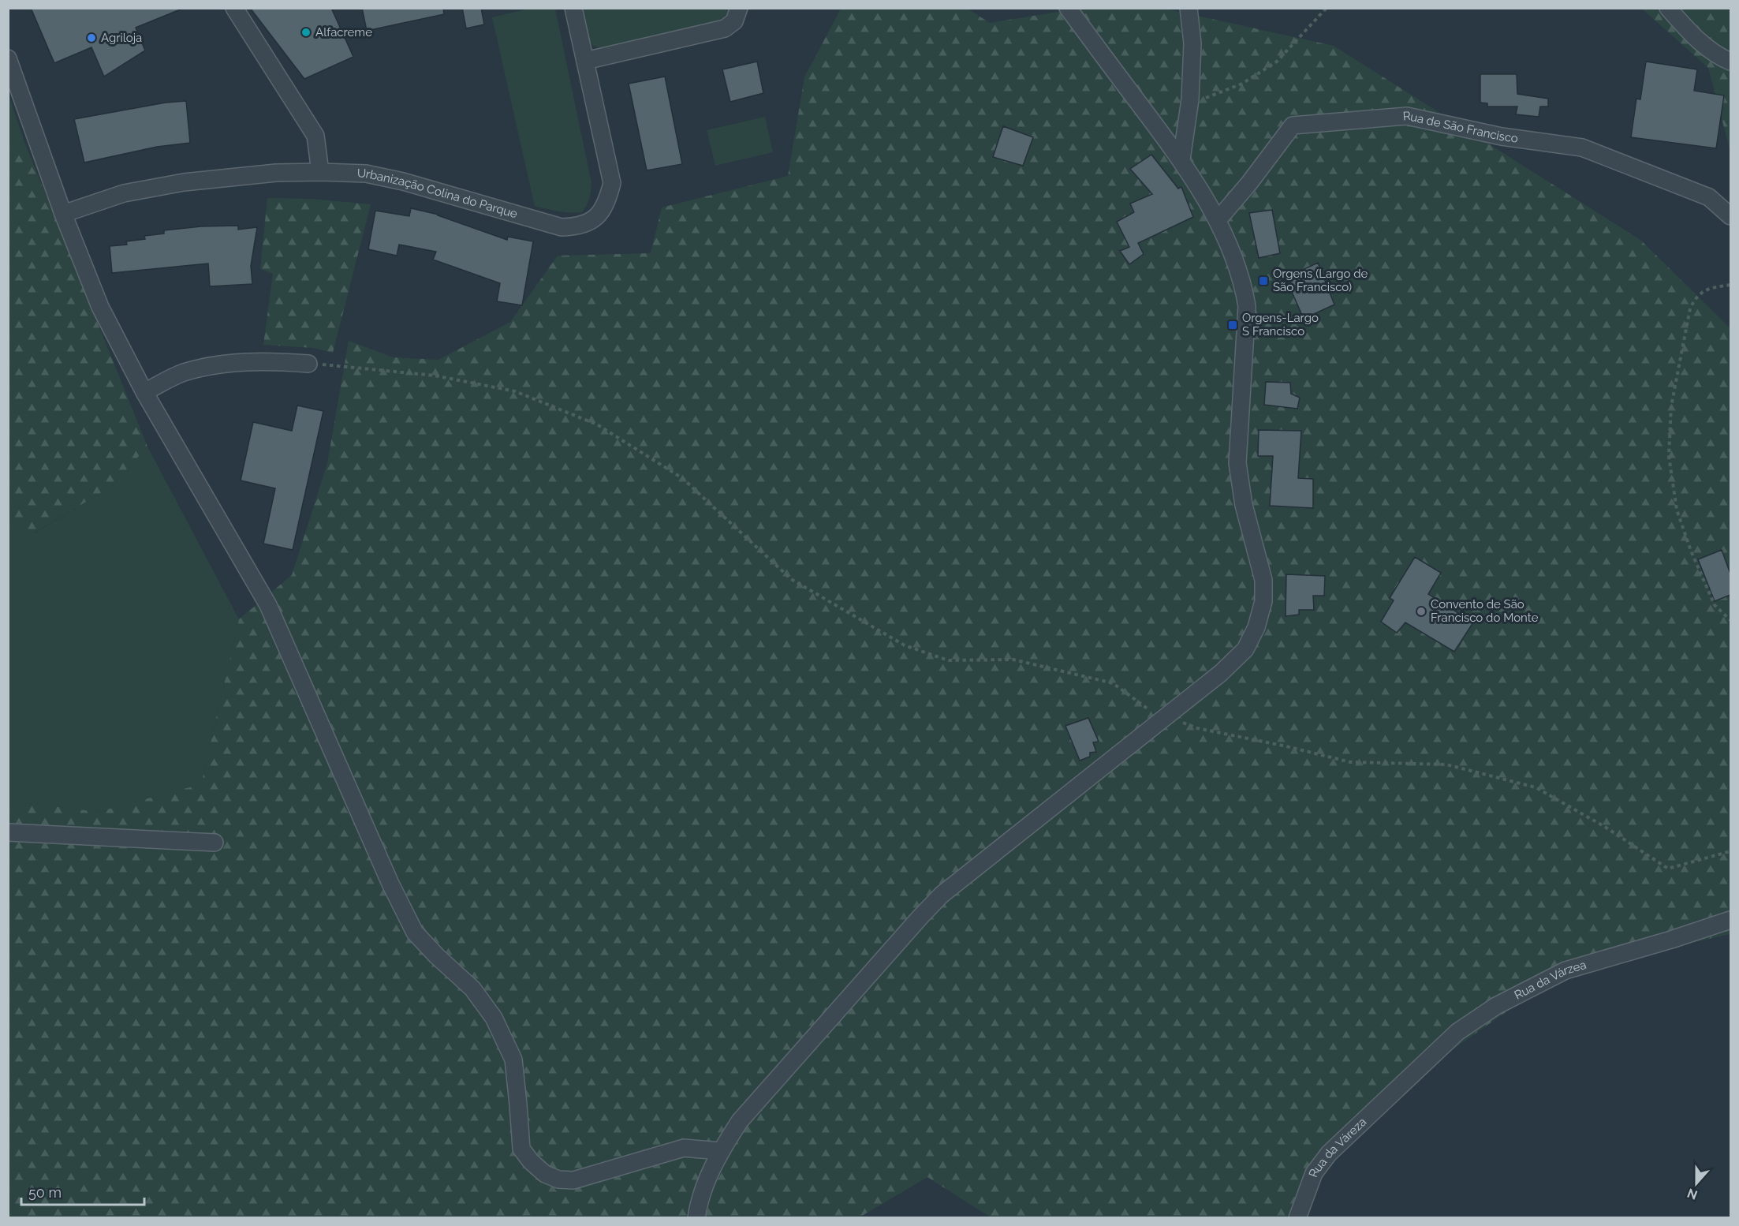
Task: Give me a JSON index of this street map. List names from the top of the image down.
{
  "streets": {
    "street": [
      "Rua de São Francisco",
      "Urbanização Colina do Parque",
      "Rua da Várzea",
      "Rua da Váreza"
    ]
  },
  "crossings": [
    ["Rua da Várzea", "Rua da Váreza"]
  ],
  "places": {
    "other": ["Alfacreme", "Agriloja", "Convento de São Francisco do Monte"],
    "transit": ["Orgens (Largo de São Francisco)", "Orgens-Largo S Francisco"]
  },
  "scale_bar": "50 m",
  "north": "bottom"
}
